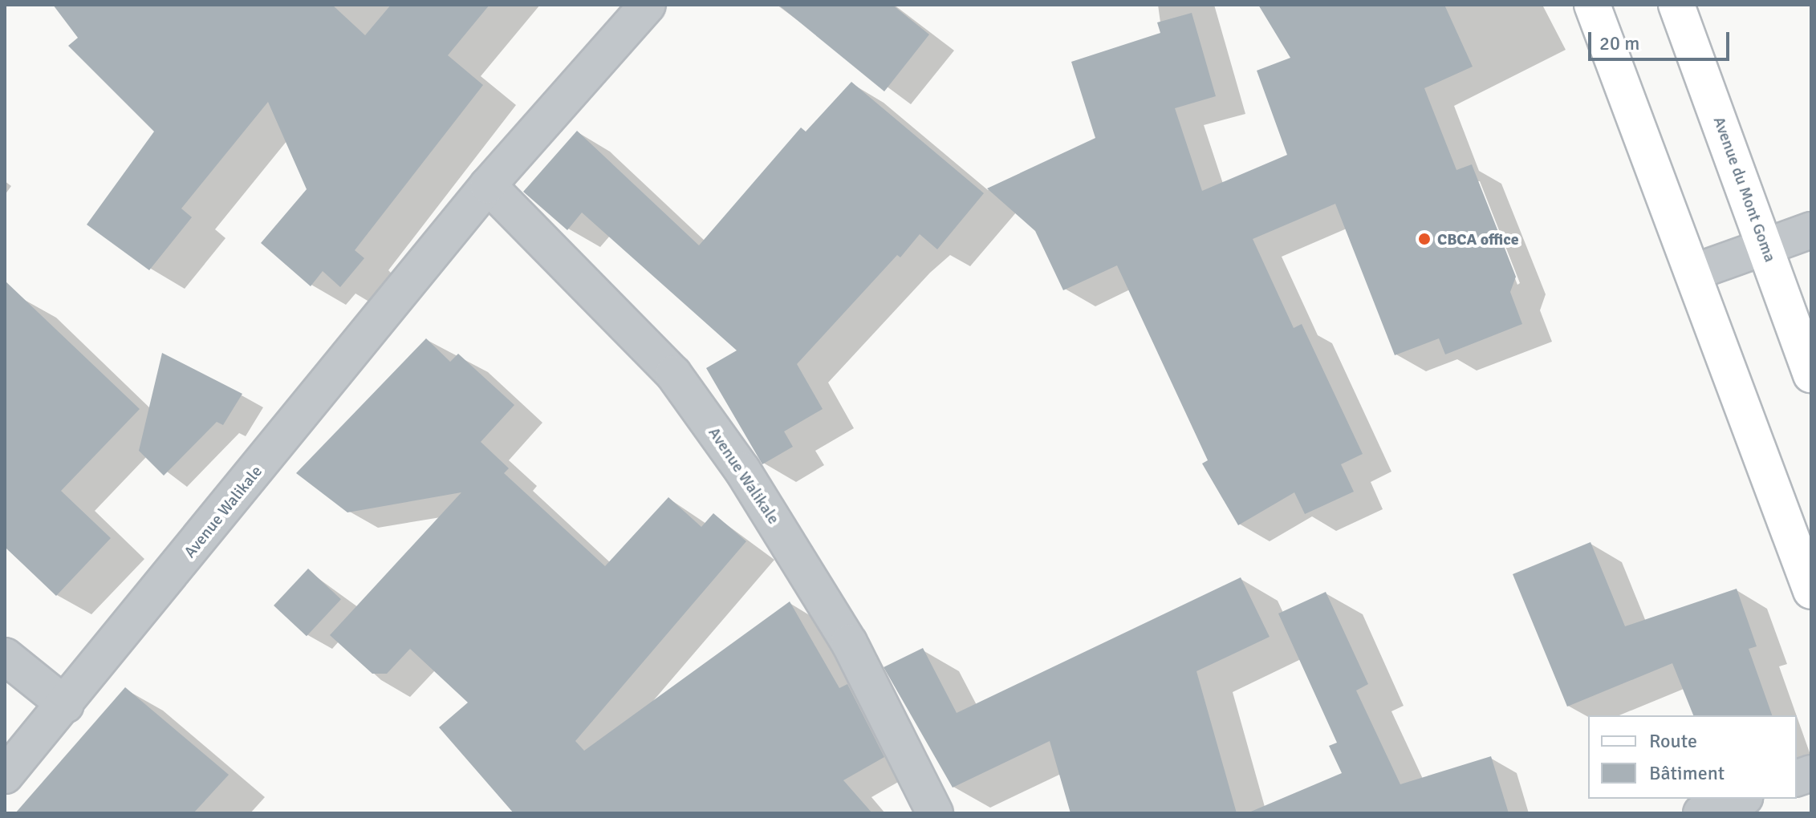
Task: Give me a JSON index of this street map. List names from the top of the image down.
{
  "streets": {
    "street": ["Avenue du Mont Goma", "Avenue Walikale"]
  },
  "places": ["CBCA office"],
  "legend": ["Route", "Bâtiment"],
  "scale_bar": "20 m"
}
